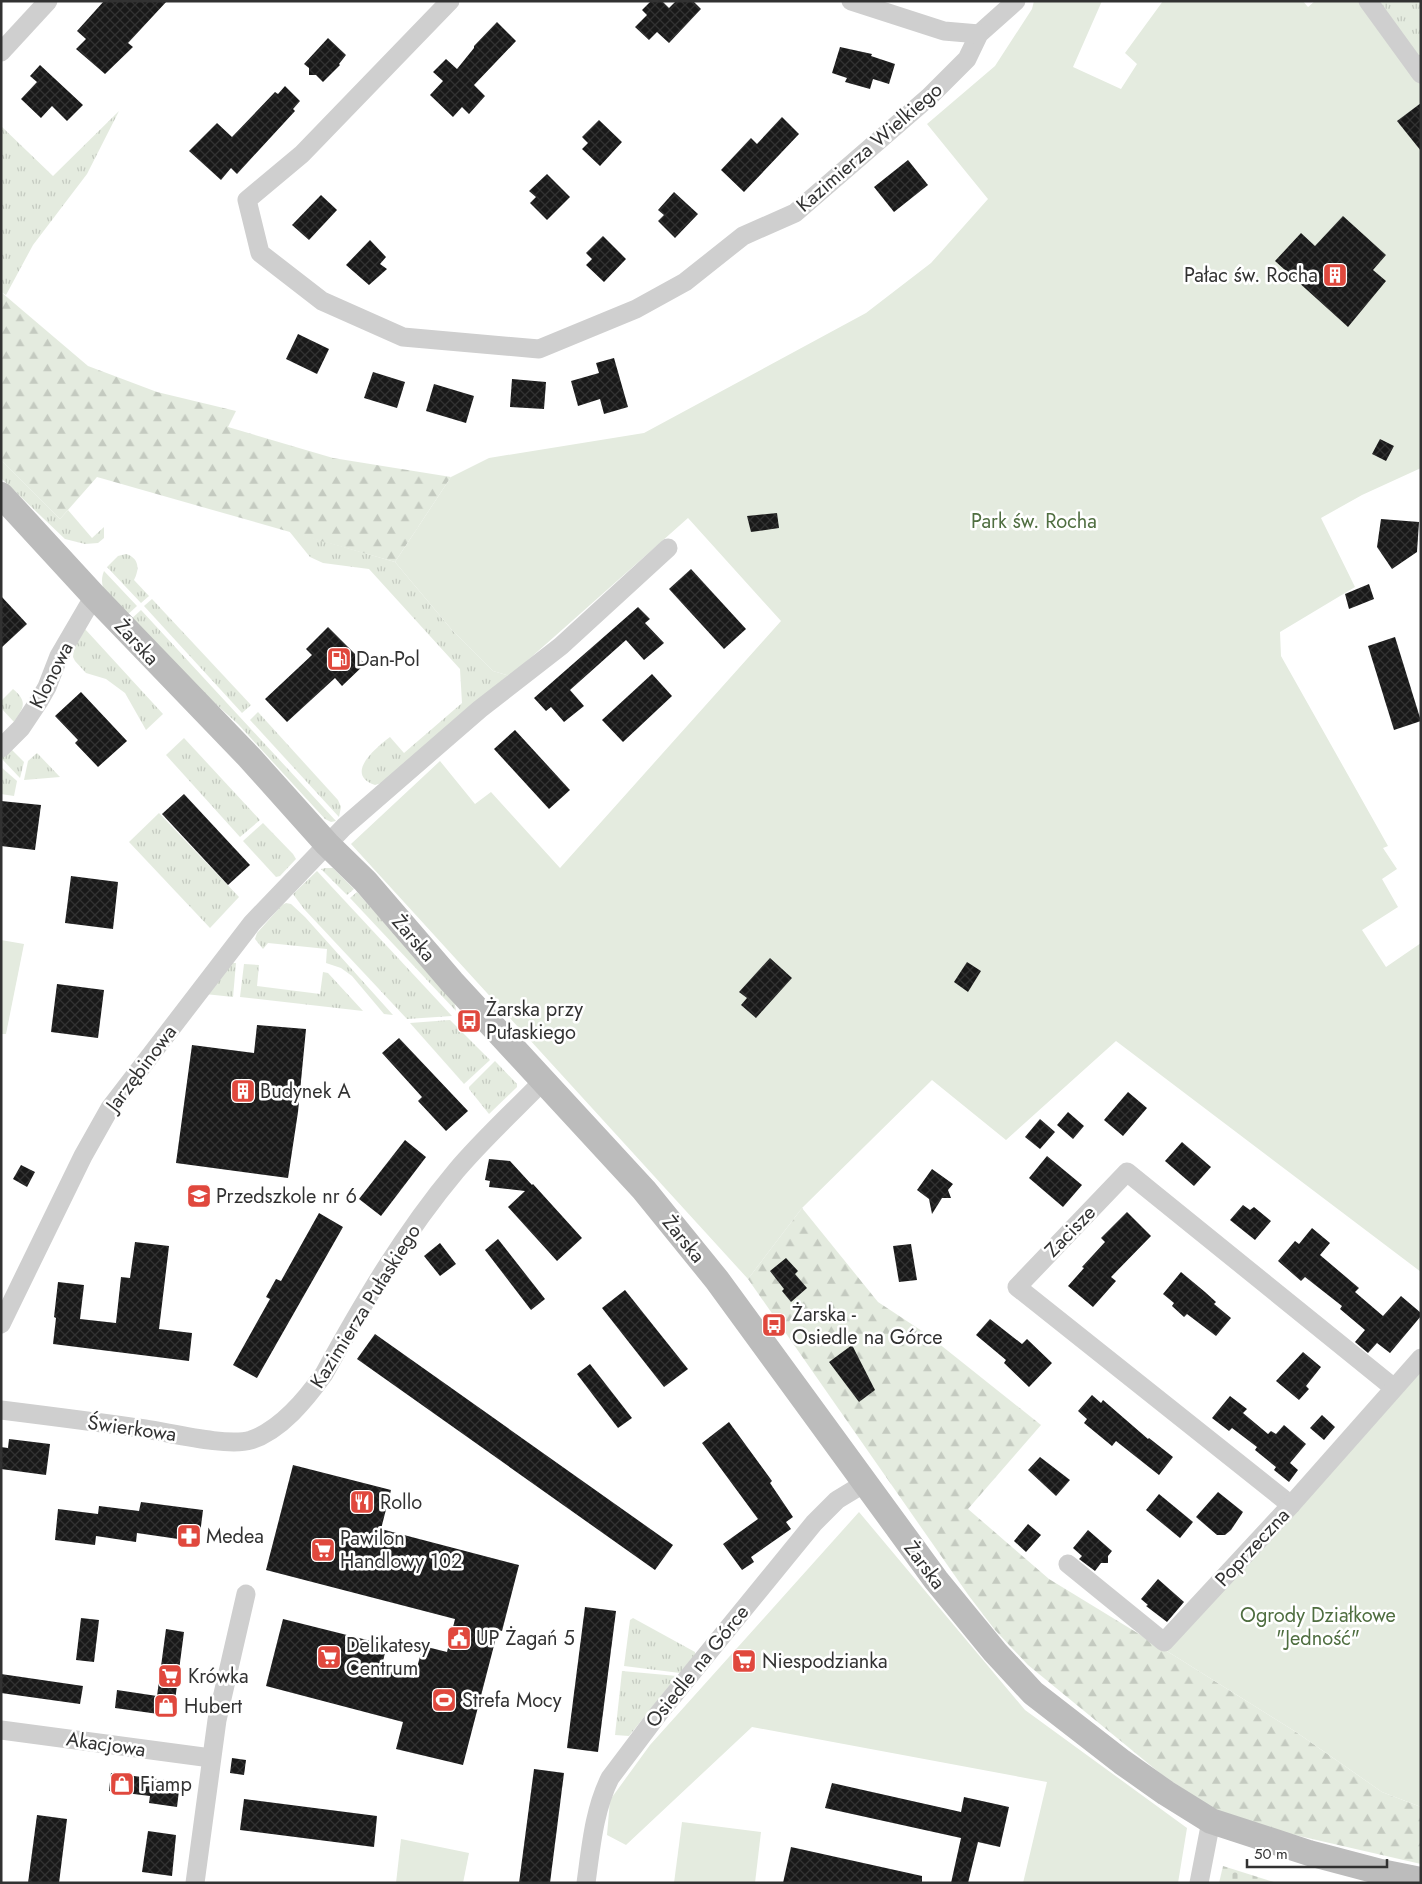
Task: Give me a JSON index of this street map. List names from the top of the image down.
{
  "streets": {
    "street": [
      "Kazimierza Wielkiego",
      "Żarska",
      "Klonowa",
      "Jarzębinowa",
      "Zacisze",
      "Kazimierza Pułaskiego",
      "Świerkowa",
      "Poprzeczna",
      "Osiedle na Górce",
      "Akacjowa"
    ]
  },
  "crossings": [
    ["Żarska", "Klonowa"],
    ["Żarska", "Jarzębinowa"],
    ["Żarska", "Kazimierza Pułaskiego"],
    ["Żarska", "Osiedle na Górce"],
    ["Zacisze", "Poprzeczna"],
    ["Kazimierza Pułaskiego", "Świerkowa"]
  ],
  "parks": ["Park św. Rocha", "Ogrody Działkowe \"Jedność\""],
  "places": {
    "building": ["Pałac św. Rocha", "Budynek A"],
    "fuel station": ["Dan-Pol"],
    "bus stop": ["Żarska przy Pułaskiego", "Żarska - Osiedle na Górce"],
    "school or university": ["Przedszkole nr 6"],
    "restaurant": ["Rollo"],
    "pharmacy": ["Medea"],
    "supermarket": [
      "Pawilon Handlowy 102",
      "Delikatesy Centrum",
      "Niespodzianka",
      "Krówka"
    ],
    "public building": ["UP Żagań 5"],
    "sports": ["Strefa Mocy"],
    "shop": ["Hubert", "Fiamp"]
  },
  "scale_bar": "50 m"
}
